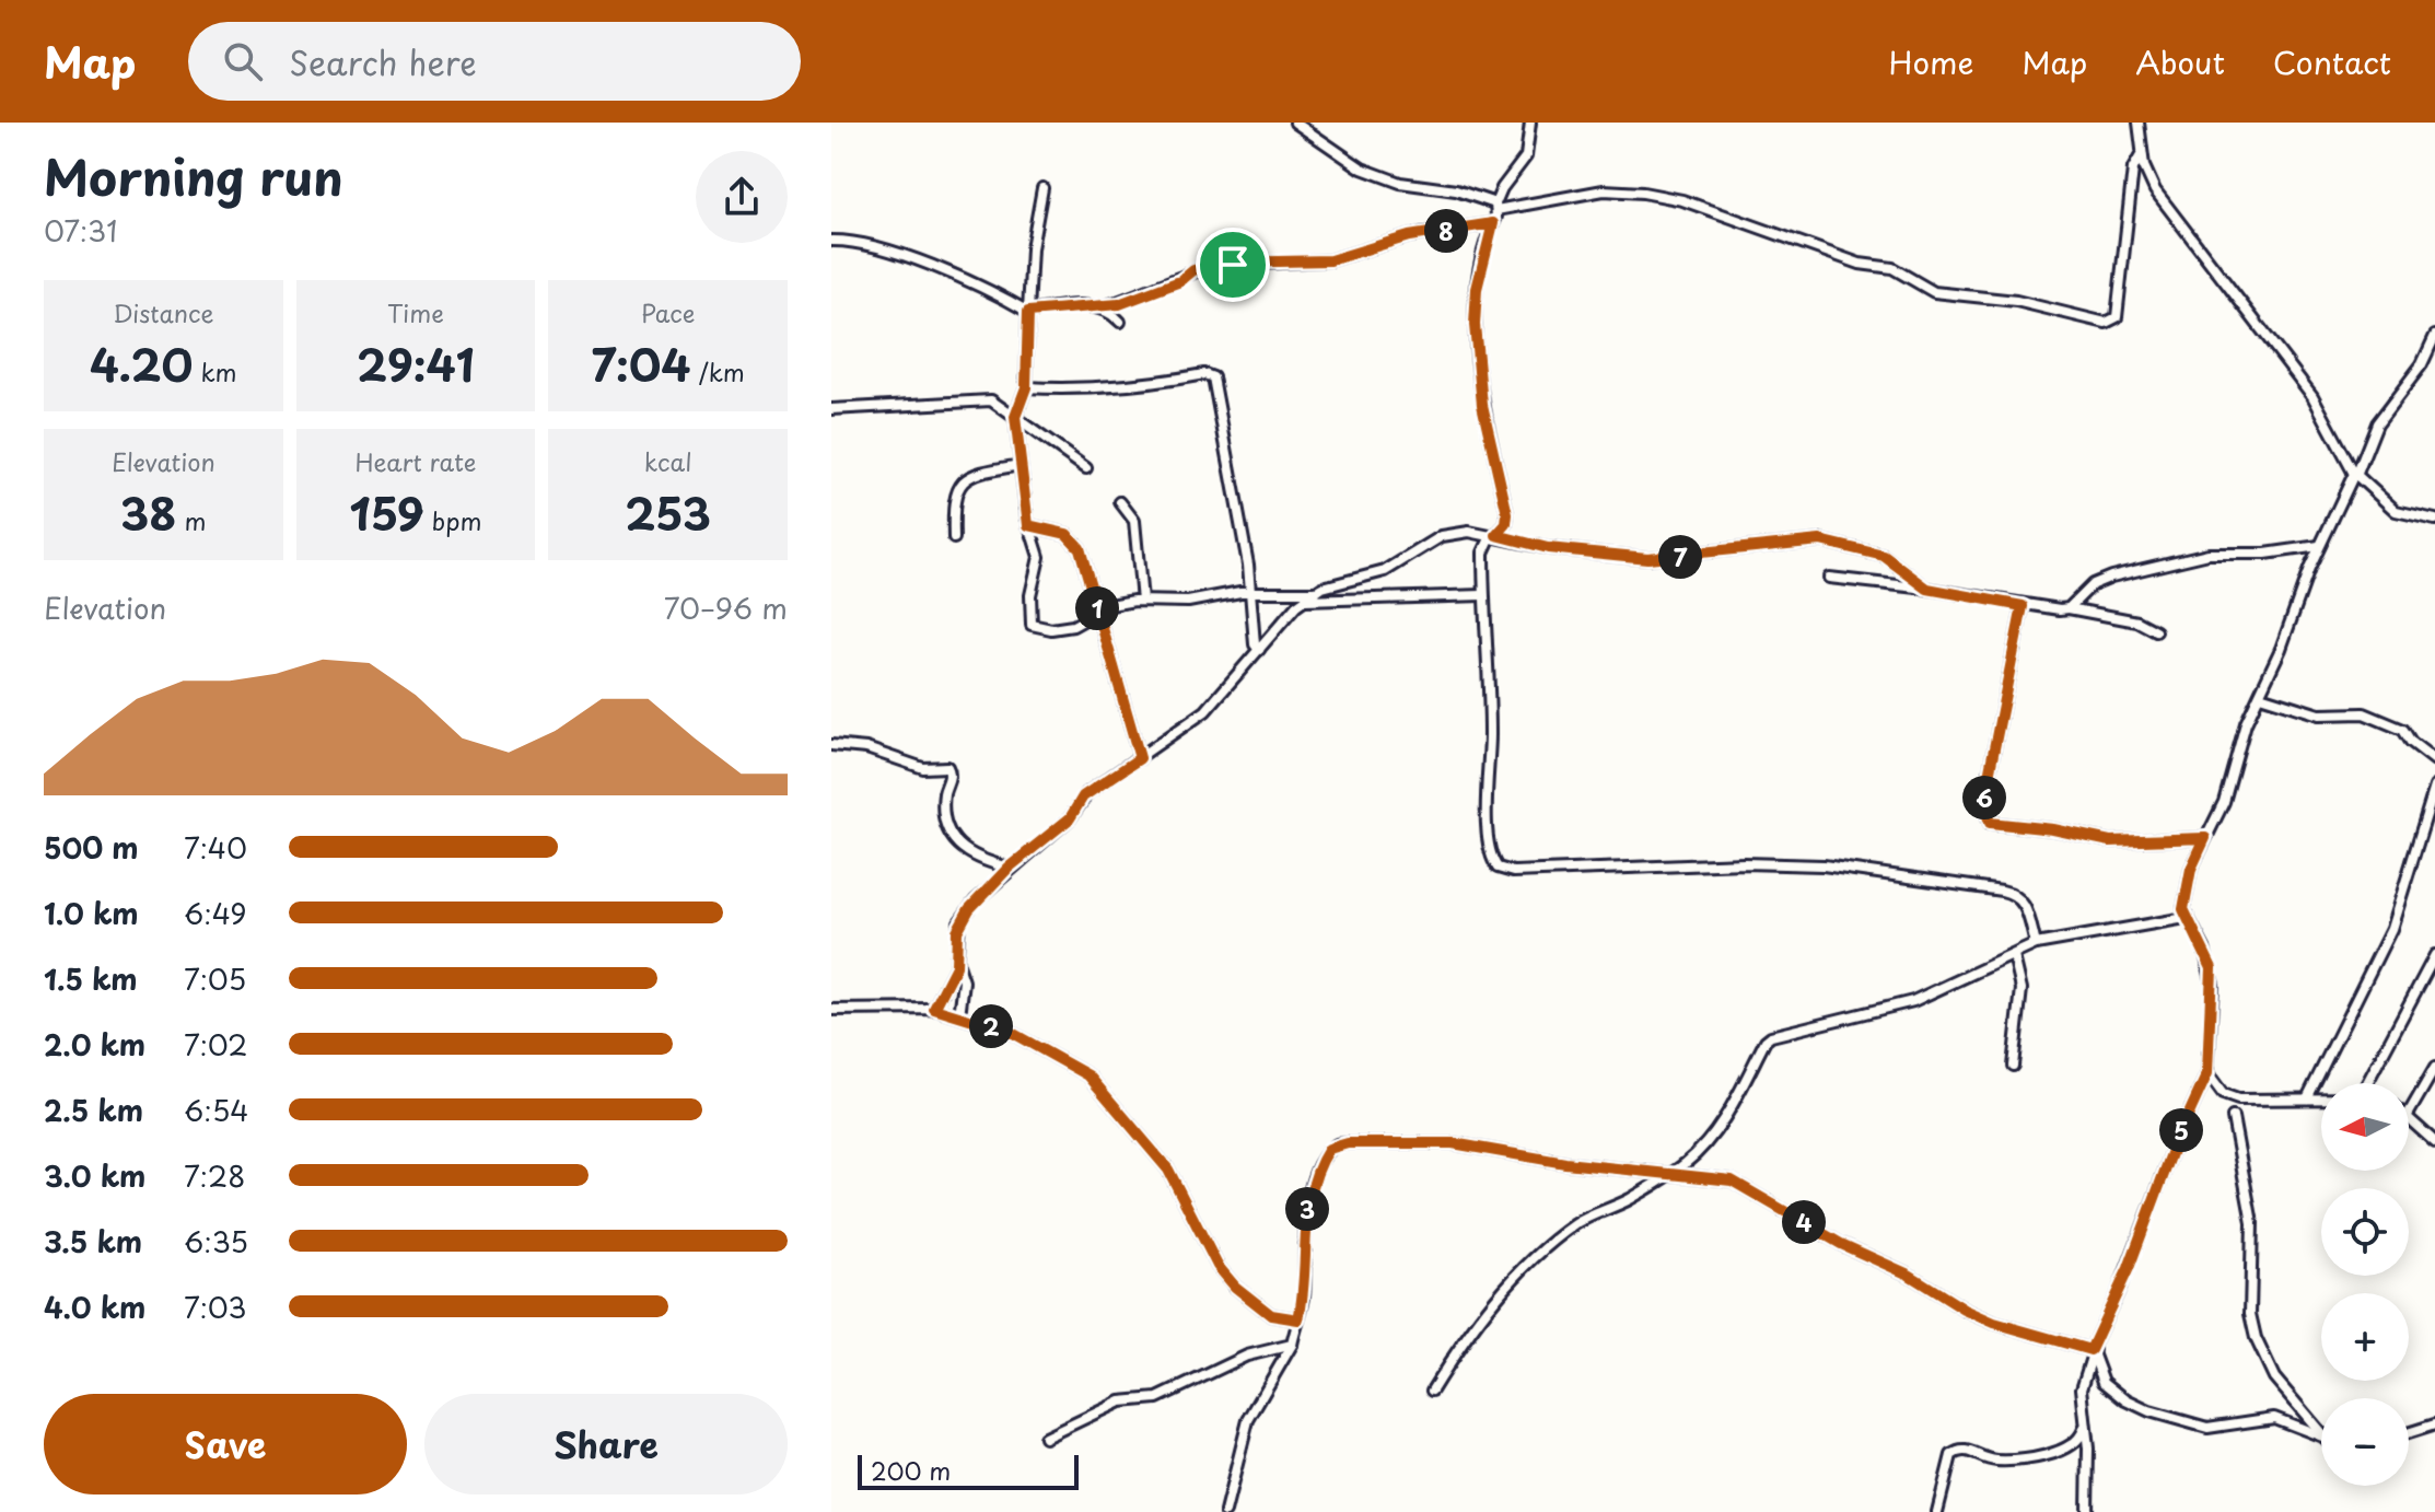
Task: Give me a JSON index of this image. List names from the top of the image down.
{
  "scale_bar": "200 m",
  "north": "left",
  "page": {
    "header": "Map",
    "search": "Search here",
    "nav": [
      "Home",
      "Map",
      "About",
      "Contact"
    ],
    "heading": ["Morning run", "07:31"],
    "pins": [
      "8",
      "7",
      "1",
      "6",
      "2",
      "5",
      "3",
      "4"
    ],
    "stats": [
      ["Distance", "4.20 km"],
      ["Time", "29:41"],
      ["Pace", "7:04 /km"],
      ["Elevation", "38 m"],
      ["Heart rate", "159 bpm"],
      ["kcal", "253"]
    ],
    "chart": ["Elevation", "70–96 m"],
    "list": [
      {
        "name": "500 m",
        "note": "7:40"
      },
      {
        "name": "1.0 km",
        "note": "6:49"
      },
      {
        "name": "1.5 km",
        "note": "7:05"
      },
      {
        "name": "2.0 km",
        "note": "7:02"
      },
      {
        "name": "2.5 km",
        "note": "6:54"
      },
      {
        "name": "3.0 km",
        "note": "7:28"
      },
      {
        "name": "3.5 km",
        "note": "6:35"
      },
      {
        "name": "4.0 km",
        "note": "7:03"
      }
    ],
    "map_buttons": ["+", "−"],
    "buttons": ["Save", "Share"],
    "scale": "200 m"
  }
}
